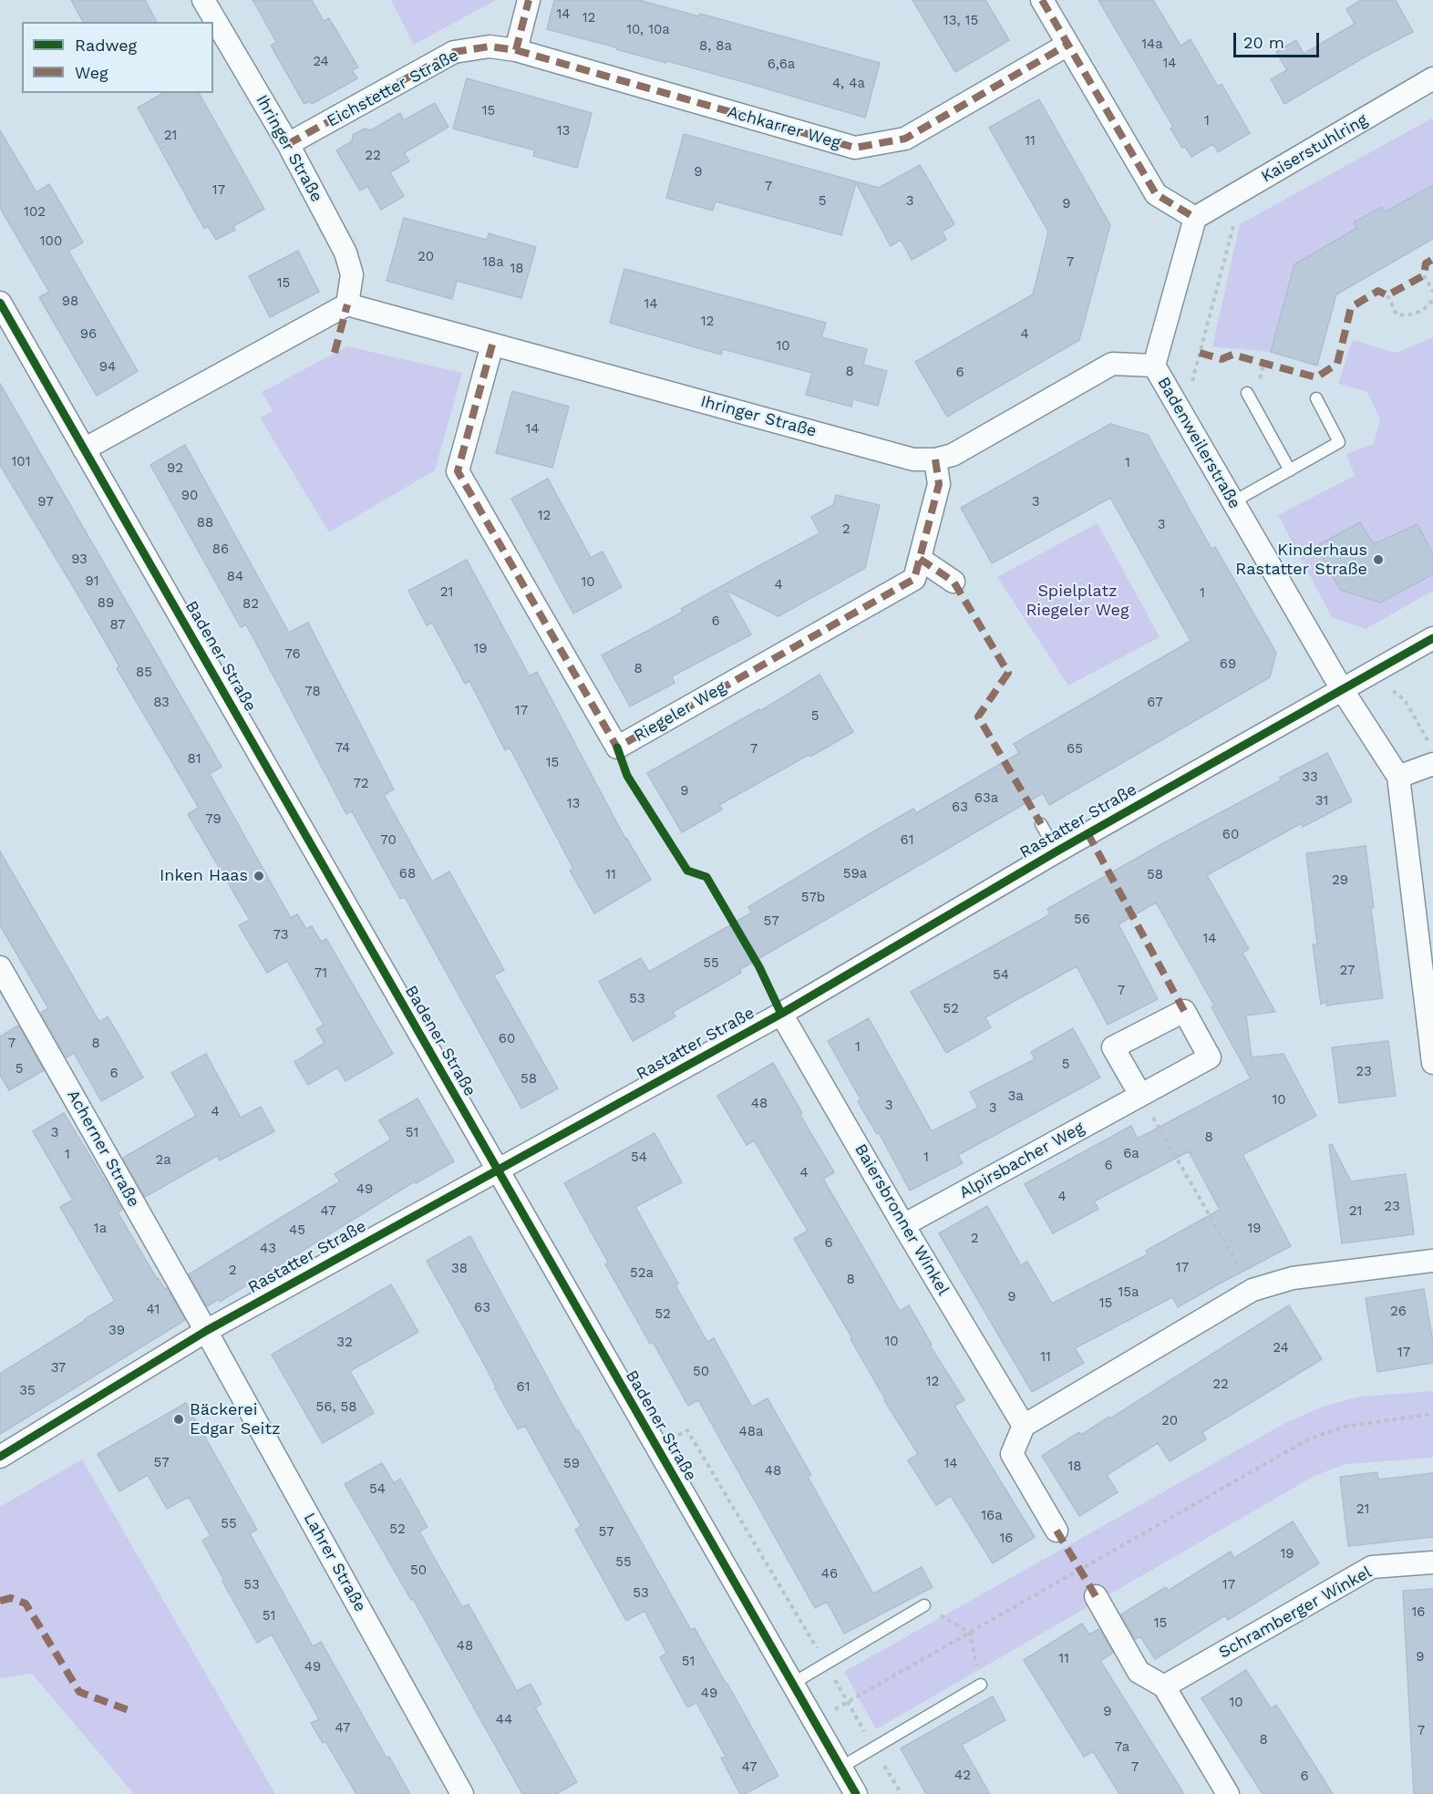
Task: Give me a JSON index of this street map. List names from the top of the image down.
{
  "streets": {
    "street": [
      "Eichstetter Straße",
      "Achkarrer Weg",
      "Ihringer Straße",
      "Kaiserstuhlring",
      "Badenweilerstraße",
      "Badener Straße",
      "Riegeler Weg",
      "Rastatter Straße",
      "Acherner Straße",
      "Alpirsbacher Weg",
      "Baiersbronner Winkel",
      "Lahrer Straße",
      "Schramberger Winkel"
    ]
  },
  "crossings": [
    ["Eichstetter Straße", "Achkarrer Weg"],
    ["Eichstetter Straße", "Ihringer Straße"],
    ["Ihringer Straße", "Badenweilerstraße"],
    ["Ihringer Straße", "Riegeler Weg"],
    ["Kaiserstuhlring", "Badenweilerstraße"],
    ["Badenweilerstraße", "Rastatter Straße"],
    ["Badener Straße", "Rastatter Straße"],
    ["Rastatter Straße", "Acherner Straße"],
    ["Rastatter Straße", "Baiersbronner Winkel"],
    ["Rastatter Straße", "Lahrer Straße"],
    ["Acherner Straße", "Lahrer Straße"],
    ["Alpirsbacher Weg", "Baiersbronner Winkel"]
  ],
  "parks": ["Spielplatz Riegeler Weg"],
  "places": ["Kinderhaus Rastatter Straße", "Inken Haas", "Bäckerei Edgar Seitz"],
  "house_numbers": [
    "14",
    "12",
    "13, 15",
    "10, 10a",
    "14a",
    "8, 8a",
    "24",
    "14",
    "6,6a",
    "4, 4a",
    "15",
    "1",
    "13",
    "21",
    "11",
    "22",
    "9",
    "7",
    "17",
    "5",
    "3",
    "9",
    "102",
    "100",
    "20",
    "18a",
    "7",
    "18",
    "15",
    "98",
    "14",
    "12",
    "96",
    "4",
    "10",
    "94",
    "8",
    "6",
    "14",
    "101",
    "1",
    "92",
    "90",
    "97",
    "3",
    "12",
    "88",
    "3",
    "2",
    "86",
    "93",
    "84",
    "91",
    "10",
    "4",
    "21",
    "1",
    "89",
    "82",
    "6",
    "87",
    "19",
    "76",
    "69",
    "8",
    "85",
    "78",
    "83",
    "67",
    "17",
    "5",
    "74",
    "7",
    "65",
    "81",
    "15",
    "33",
    "72",
    "9",
    "63a",
    "31",
    "13",
    "63",
    "79",
    "60",
    "70",
    "61",
    "68",
    "59a",
    "11",
    "58",
    "29",
    "57b",
    "56",
    "57",
    "73",
    "14",
    "55",
    "27",
    "71",
    "54",
    "7",
    "53",
    "52",
    "60",
    "7",
    "8",
    "1",
    "5",
    "5",
    "23",
    "6",
    "58",
    "3a",
    "10",
    "48",
    "3",
    "3",
    "4",
    "3",
    "51",
    "8",
    "6a",
    "1",
    "54",
    "1",
    "2a",
    "6",
    "4",
    "49",
    "4",
    "23",
    "47",
    "21",
    "1a",
    "19",
    "45",
    "2",
    "6",
    "43",
    "17",
    "38",
    "2",
    "52a",
    "8",
    "15a",
    "9",
    "15",
    "63",
    "41",
    "26",
    "52",
    "39",
    "10",
    "32",
    "24",
    "17",
    "11",
    "37",
    "50",
    "12",
    "22",
    "61",
    "35",
    "56, 58",
    "20",
    "48a",
    "57",
    "59",
    "14",
    "18",
    "48",
    "54",
    "21",
    "16a",
    "55",
    "52",
    "57",
    "16",
    "19",
    "55",
    "50",
    "46",
    "53",
    "17",
    "53",
    "16",
    "51",
    "15",
    "48",
    "9",
    "11",
    "51",
    "49",
    "49",
    "10",
    "9",
    "44",
    "47",
    "7",
    "8",
    "7a",
    "47",
    "7",
    "42",
    "6"
  ],
  "legend": ["Radweg", "Weg"],
  "scale_bar": "20 m"
}
